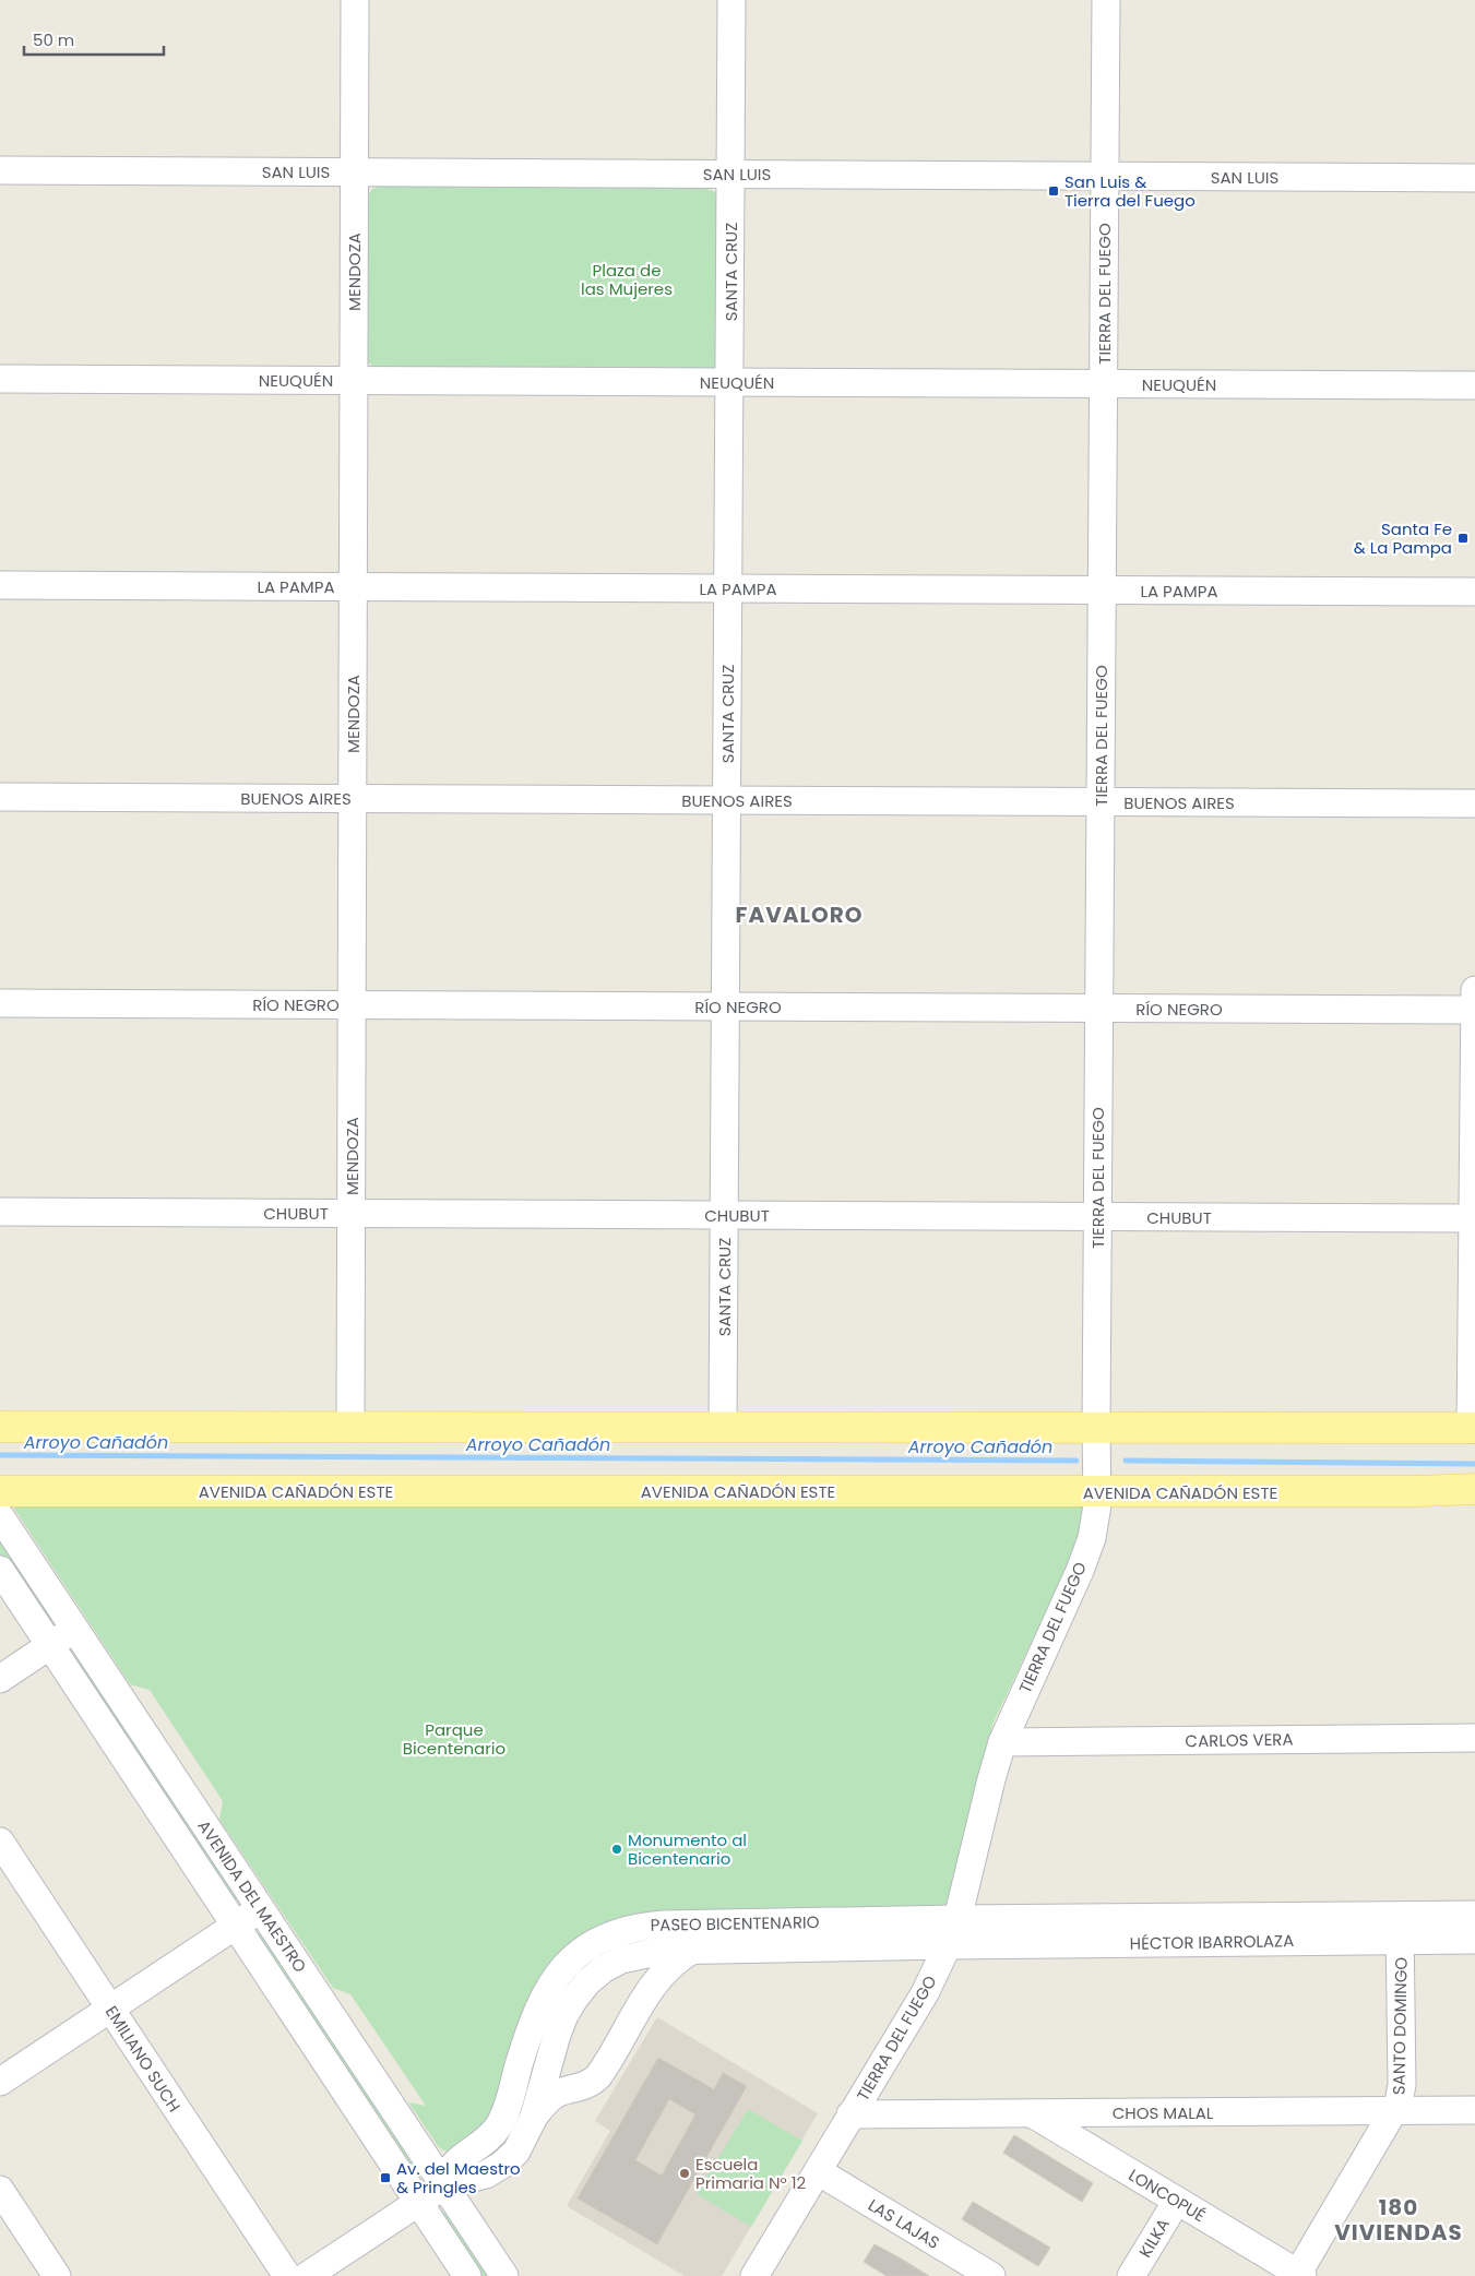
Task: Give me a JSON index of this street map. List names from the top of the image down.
{
  "streets": {
    "main road": ["AVENIDA CAÑADÓN ESTE"],
    "street": [
      "SAN LUIS",
      "MENDOZA",
      "SANTA CRUZ",
      "TIERRA DEL FUEGO",
      "NEUQUÉN",
      "LA PAMPA",
      "BUENOS AIRES",
      "RÍO NEGRO",
      "CHUBUT",
      "CARLOS VERA",
      "AVENIDA DEL MAESTRO",
      "PASEO BICENTENARIO",
      "HÉCTOR IBARROLAZA",
      "SANTO DOMINGO",
      "EMILIANO SUCH",
      "CHOS MALAL",
      "LONCOPUÉ",
      "LAS LAJAS",
      "KILKA"
    ]
  },
  "crossings": [
    ["SAN LUIS", "MENDOZA"],
    ["SAN LUIS", "SANTA CRUZ"],
    ["SAN LUIS", "TIERRA DEL FUEGO"],
    ["MENDOZA", "NEUQUÉN"],
    ["MENDOZA", "LA PAMPA"],
    ["MENDOZA", "BUENOS AIRES"],
    ["MENDOZA", "RÍO NEGRO"],
    ["MENDOZA", "CHUBUT"],
    ["SANTA CRUZ", "NEUQUÉN"],
    ["SANTA CRUZ", "LA PAMPA"],
    ["SANTA CRUZ", "BUENOS AIRES"],
    ["SANTA CRUZ", "RÍO NEGRO"],
    ["SANTA CRUZ", "CHUBUT"],
    ["TIERRA DEL FUEGO", "NEUQUÉN"],
    ["TIERRA DEL FUEGO", "LA PAMPA"],
    ["TIERRA DEL FUEGO", "BUENOS AIRES"],
    ["TIERRA DEL FUEGO", "RÍO NEGRO"],
    ["TIERRA DEL FUEGO", "CHUBUT"],
    ["TIERRA DEL FUEGO", "AVENIDA CAÑADÓN ESTE"],
    ["TIERRA DEL FUEGO", "CARLOS VERA"],
    ["TIERRA DEL FUEGO", "PASEO BICENTENARIO"],
    ["TIERRA DEL FUEGO", "HÉCTOR IBARROLAZA"],
    ["TIERRA DEL FUEGO", "CHOS MALAL"],
    ["TIERRA DEL FUEGO", "LAS LAJAS"],
    ["AVENIDA DEL MAESTRO", "PASEO BICENTENARIO"],
    ["PASEO BICENTENARIO", "HÉCTOR IBARROLAZA"],
    ["HÉCTOR IBARROLAZA", "SANTO DOMINGO"],
    ["SANTO DOMINGO", "CHOS MALAL"],
    ["SANTO DOMINGO", "LONCOPUÉ"],
    ["CHOS MALAL", "LONCOPUÉ"],
    ["LONCOPUÉ", "KILKA"]
  ],
  "districts": ["FAVALORO", "180 VIVIENDAS"],
  "water": ["Arroyo Cañadón"],
  "parks": ["Plaza de las Mujeres", "Parque Bicentenario"],
  "places": {
    "transit": ["San Luis & Tierra del Fuego", "Santa Fe & La Pampa", "Av. del Maestro & Pringles"],
    "other": ["Monumento al Bicentenario", "Escuela Primaria N° 12"]
  },
  "scale_bar": "50 m"
}
